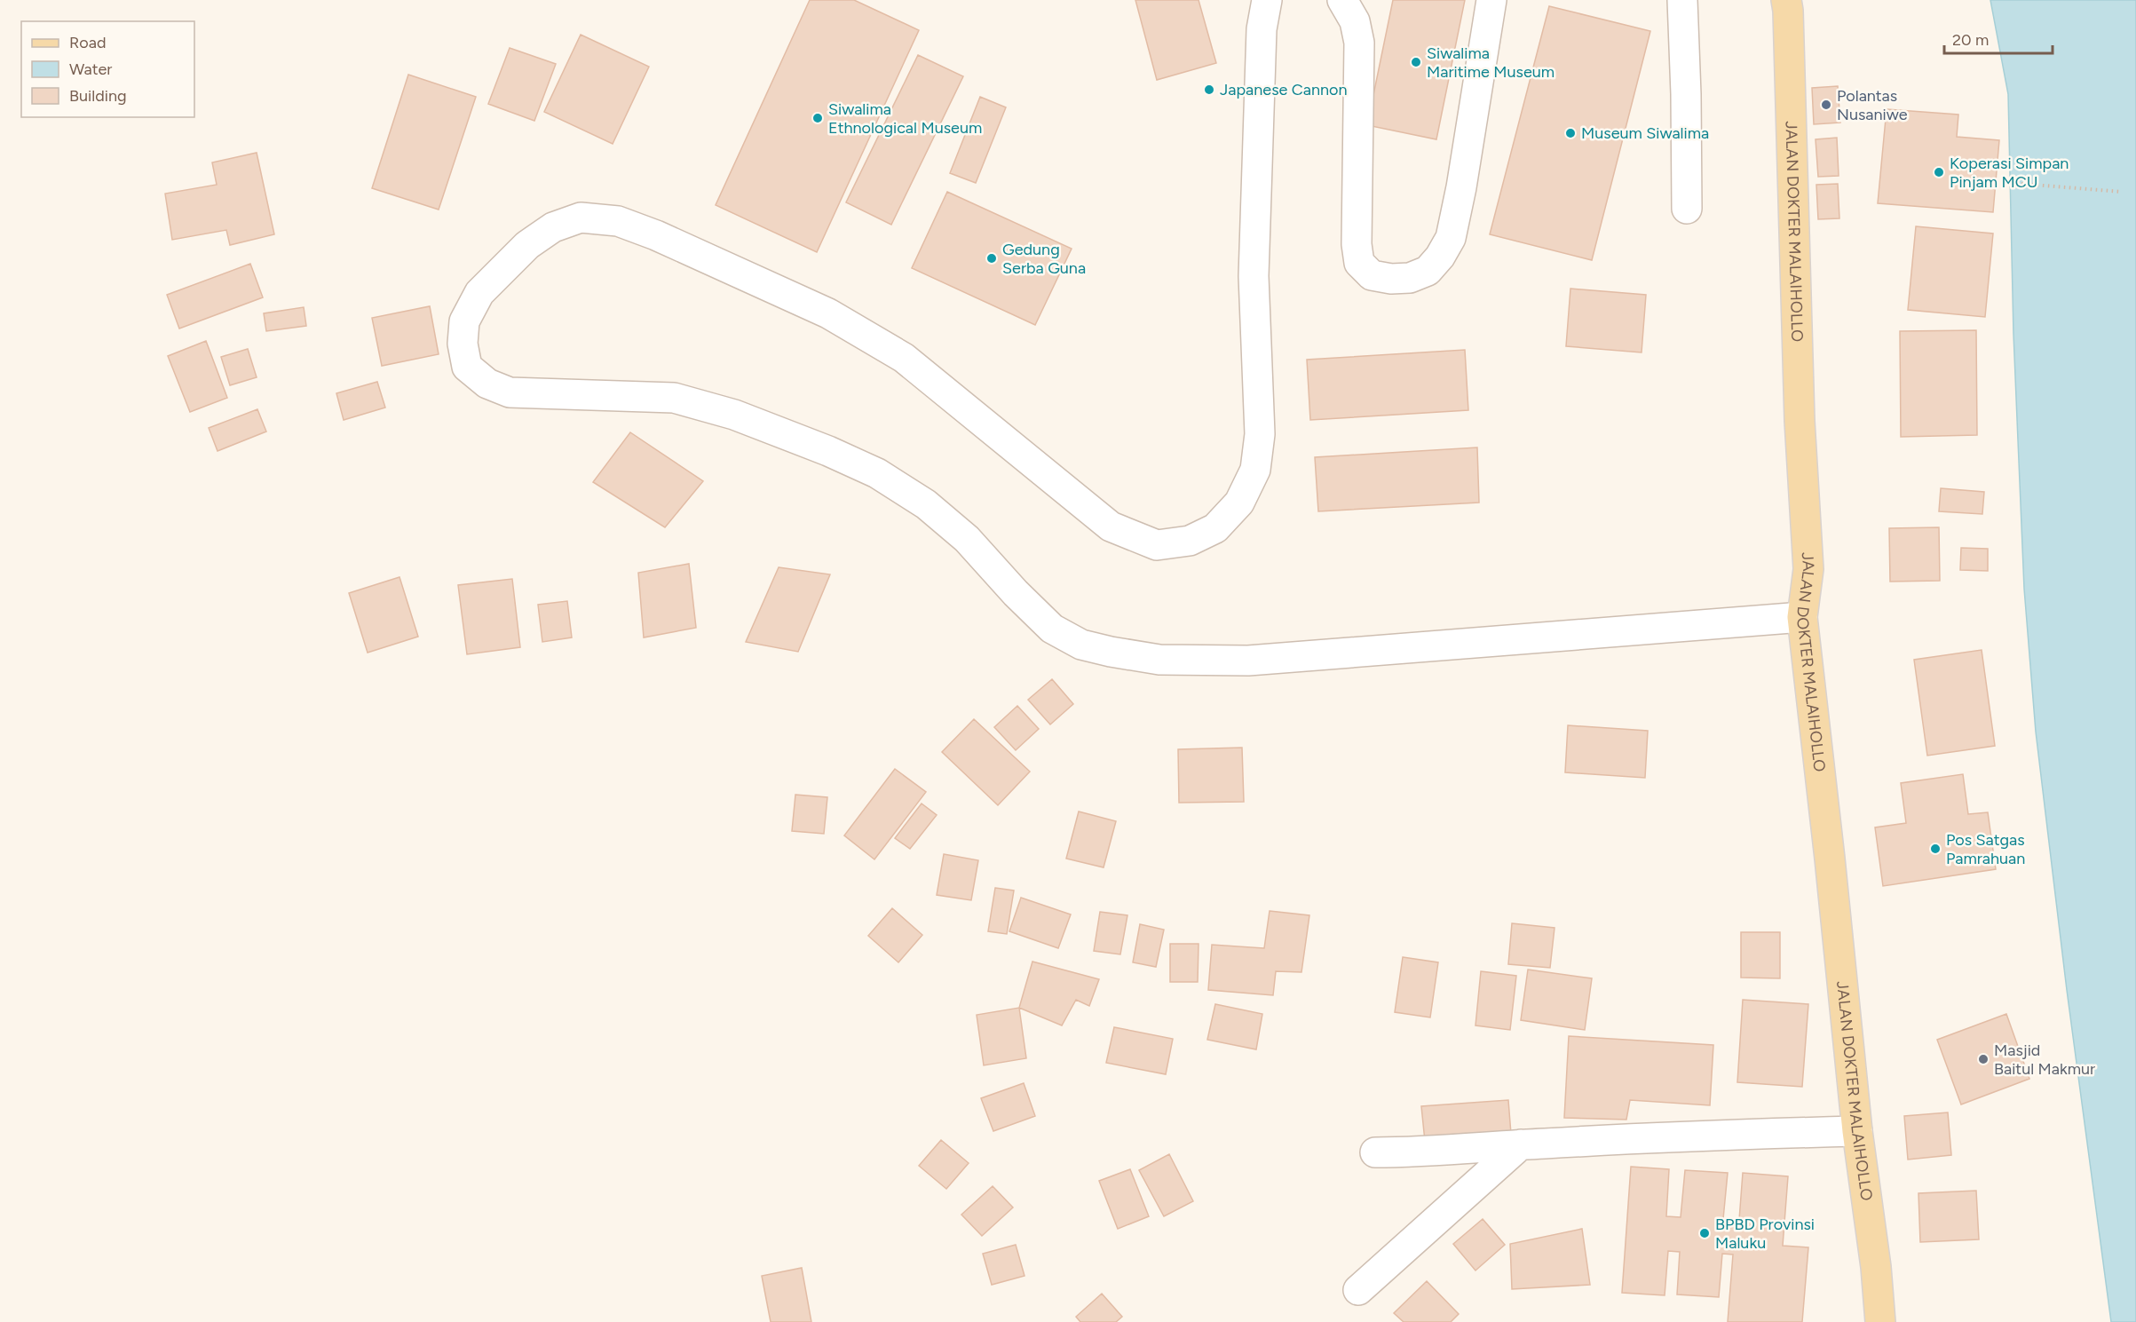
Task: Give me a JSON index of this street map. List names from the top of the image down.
{
  "streets": {
    "main road": ["JALAN DOKTER MALAIHOLLO"]
  },
  "places": [
    "Siwalima Maritime Museum",
    "Japanese Cannon",
    "Polantas Nusaniwe",
    "Siwalima Ethnological Museum",
    "Museum Siwalima",
    "Koperasi Simpan Pinjam MCU",
    "Gedung Serba Guna",
    "Pos Satgas Pamrahuan",
    "Masjid Baitul Makmur",
    "BPBD Provinsi Maluku"
  ],
  "legend": ["Road", "Water", "Building"],
  "scale_bar": "20 m"
}
